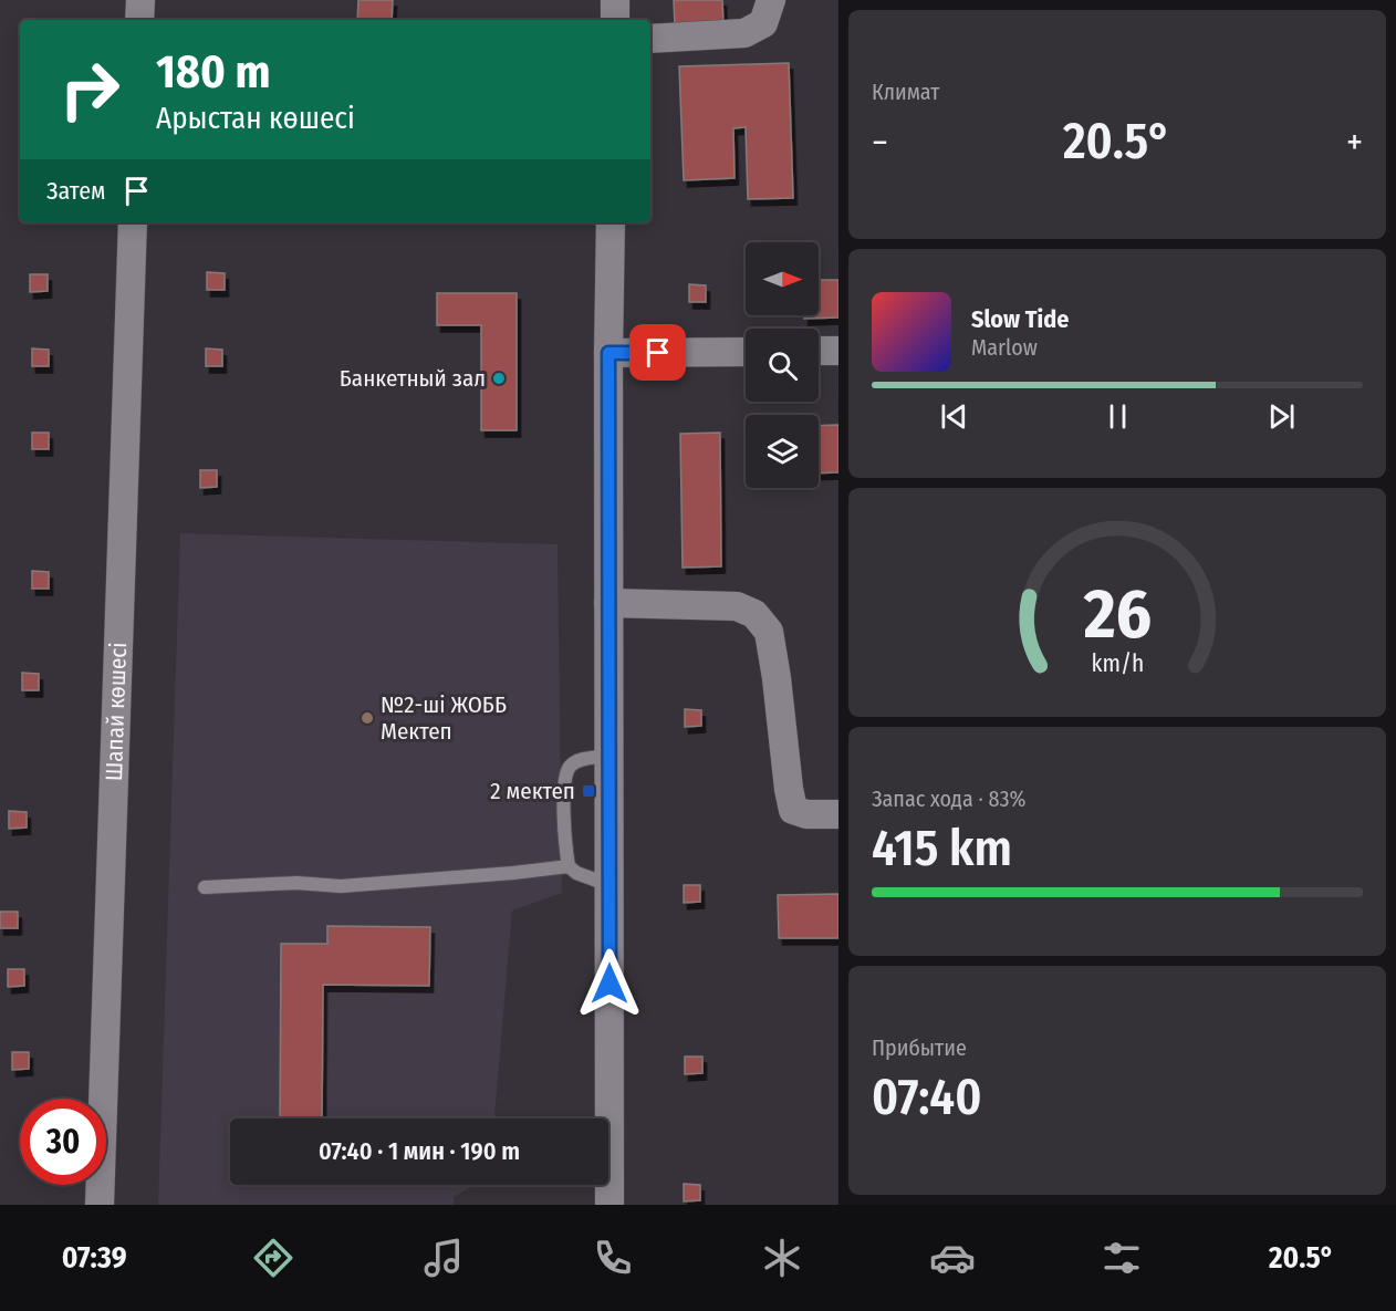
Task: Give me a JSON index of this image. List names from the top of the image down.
{
  "streets": {
    "street": ["Шапай көшесі"]
  },
  "places": {
    "other": ["Банкетный зал", "№2-ші ЖОББ Мектеп"],
    "transit": ["2 мектеп"]
  },
  "north": "right",
  "page": {
    "tile": [
      "Климат",
      ["Запас хода · 83%", "415 km"],
      ["Прибытие", "07:40"]
    ],
    "turn": ["180 m", "Арыстан көшесі"],
    "heat": ["−", "20.5°", "+"],
    "then": "Затем",
    "song": ["Slow Tide", "Marlow"],
    "limit": "30",
    "trip": "07:40 · 1 мин · 190 m",
    "tabs": ["07:39", "20.5°"],
    "gauge": ["26", "km/h"]
  }
}
